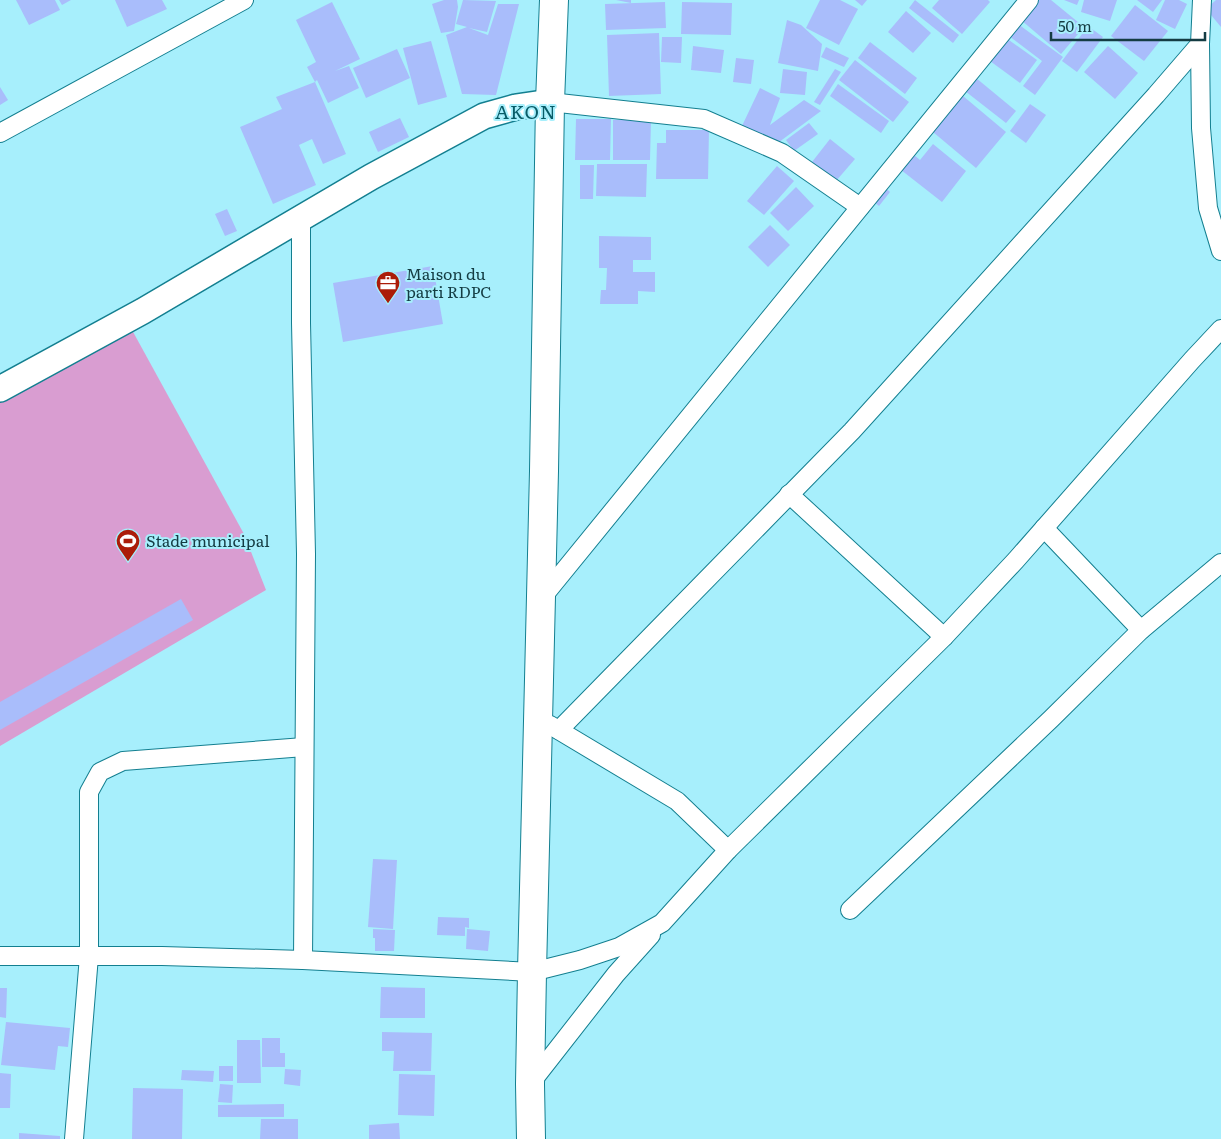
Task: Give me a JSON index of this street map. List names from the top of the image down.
{
  "districts": ["AKON"],
  "places": {
    "office": ["Maison du parti RDPC"],
    "sports": ["Stade municipal"]
  },
  "scale_bar": "50 m"
}
